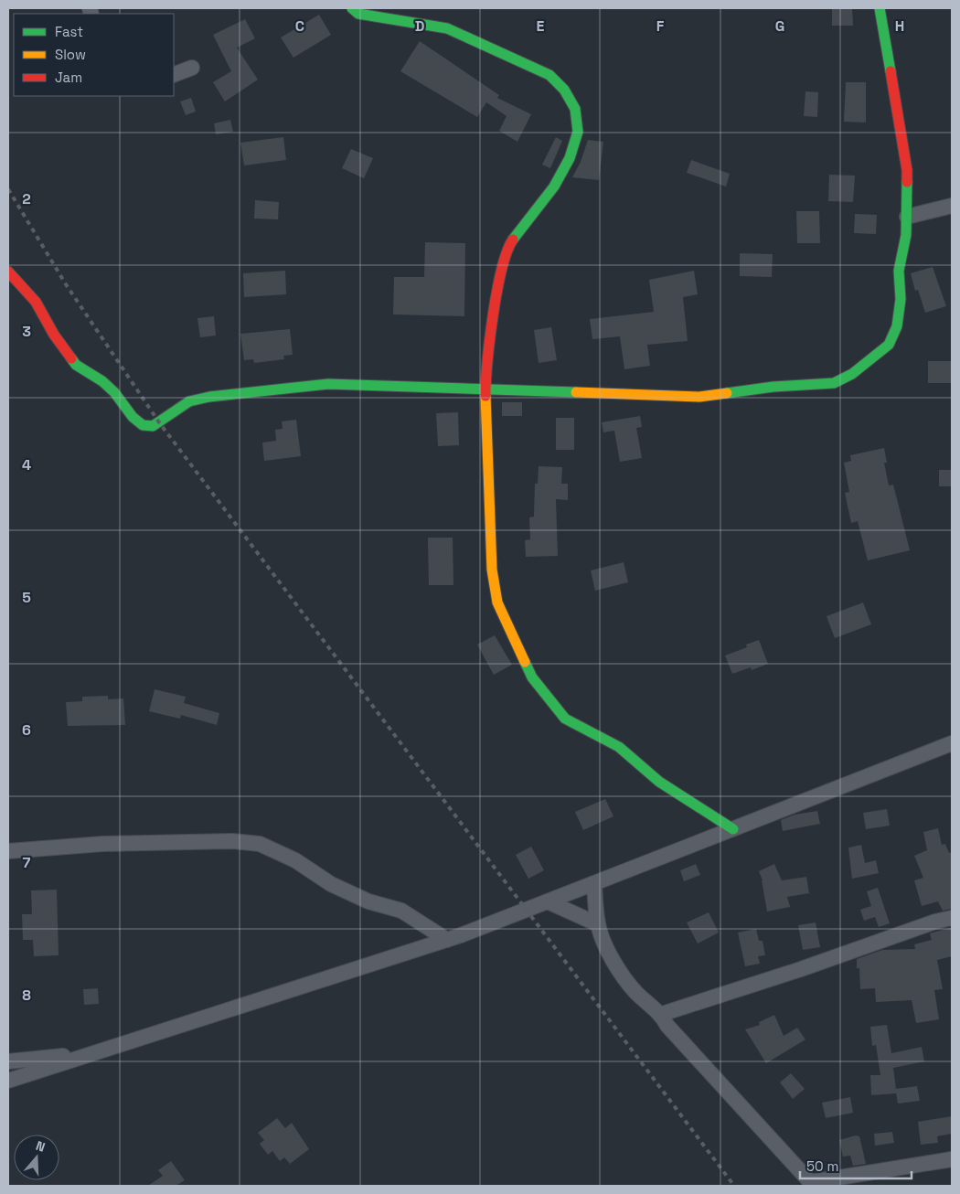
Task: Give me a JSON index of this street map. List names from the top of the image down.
{
  "legend": ["Fast", "Slow", "Jam"],
  "scale_bar": "50 m",
  "north": "top",
  "grid": {
    "columns": [
      "C",
      "D",
      "E",
      "F",
      "G",
      "H"
    ],
    "rows": [
      "2",
      "3",
      "4",
      "5",
      "6",
      "7",
      "8"
    ]
  }
}
